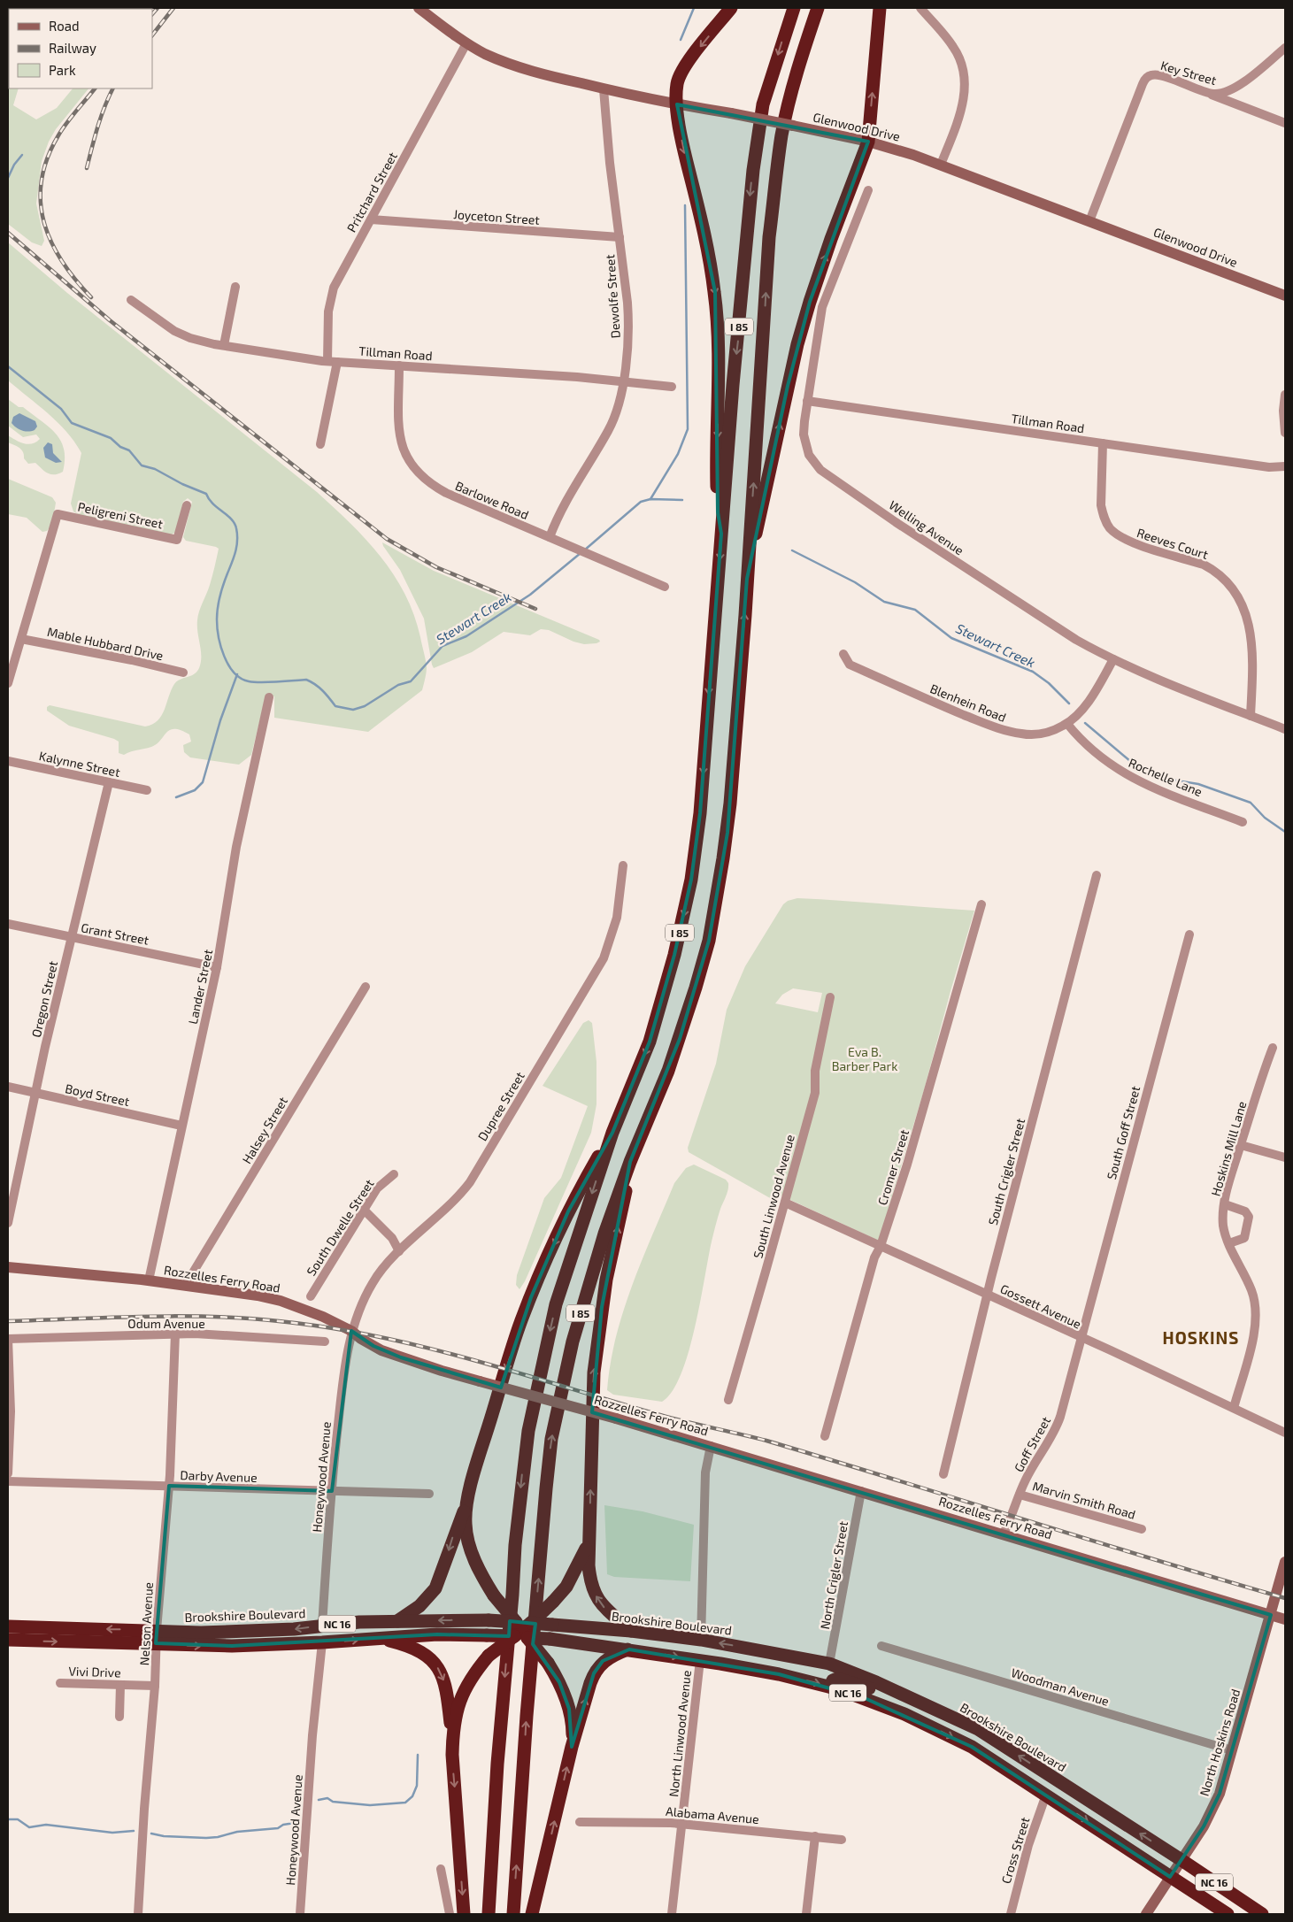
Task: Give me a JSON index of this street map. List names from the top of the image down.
{
  "streets": {
    "highway": ["I 85", "Brookshire Boulevard", "NC 16"],
    "street": [
      "Key Street",
      "Glenwood Drive",
      "Pritchard Street",
      "Joyceton Street",
      "Dewolfe Street",
      "Tillman Road",
      "Barlowe Road",
      "Peligreni Street",
      "Welling Avenue",
      "Reeves Court",
      "Mable Hubbard Drive",
      "Blenhein Road",
      "Kalynne Street",
      "Rochelle Lane",
      "Grant Street",
      "Lander Street",
      "Oregon Street",
      "Boyd Street",
      "Dupree Street",
      "Halsey Street",
      "South Goff Street",
      "Hoskins Mill Lane",
      "Cromer Street",
      "South Crigler Street",
      "South Linwood Avenue",
      "South Dwelle Street",
      "Rozzelles Ferry Road",
      "Gossett Avenue",
      "Odum Avenue",
      "Goff Street",
      "Darby Avenue",
      "Honeywood Avenue",
      "Marvin Smith Road",
      "North Crigler Street",
      "Nelson Avenue",
      "Vivi Drive",
      "Woodman Avenue",
      "North Linwood Avenue",
      "North Hoskins Road",
      "Alabama Avenue",
      "Cross Street"
    ]
  },
  "crossings": [
    ["Key Street", "Glenwood Drive"],
    ["Glenwood Drive", "Pritchard Street"],
    ["Glenwood Drive", "Dewolfe Street"],
    ["Pritchard Street", "Joyceton Street"],
    ["Pritchard Street", "Tillman Road"],
    ["Joyceton Street", "Dewolfe Street"],
    ["Dewolfe Street", "Tillman Road"],
    ["Dewolfe Street", "Barlowe Road"],
    ["Tillman Road", "Barlowe Road"],
    ["Tillman Road", "Welling Avenue"],
    ["Tillman Road", "Reeves Court"],
    ["Peligreni Street", "Mable Hubbard Drive"],
    ["Welling Avenue", "Reeves Court"],
    ["Welling Avenue", "Blenhein Road"],
    ["Blenhein Road", "Rochelle Lane"],
    ["Kalynne Street", "Oregon Street"],
    ["Grant Street", "Lander Street"],
    ["Grant Street", "Oregon Street"],
    ["Lander Street", "Boyd Street"],
    ["Lander Street", "Rozzelles Ferry Road"],
    ["Oregon Street", "Boyd Street"],
    ["Dupree Street", "Rozzelles Ferry Road"],
    ["Dupree Street", "Honeywood Avenue"],
    ["Halsey Street", "Rozzelles Ferry Road"],
    ["South Goff Street", "Gossett Avenue"],
    ["South Goff Street", "Goff Street"],
    ["Hoskins Mill Lane", "Gossett Avenue"],
    ["Cromer Street", "Gossett Avenue"],
    ["South Crigler Street", "Gossett Avenue"],
    ["South Linwood Avenue", "Gossett Avenue"],
    ["Rozzelles Ferry Road", "Goff Street"],
    ["Rozzelles Ferry Road", "Honeywood Avenue"],
    ["Rozzelles Ferry Road", "North Crigler Street"],
    ["Rozzelles Ferry Road", "North Hoskins Road"],
    ["Gossett Avenue", "Goff Street"],
    ["Odum Avenue", "Nelson Avenue"],
    ["Goff Street", "Marvin Smith Road"],
    ["Darby Avenue", "Honeywood Avenue"],
    ["Darby Avenue", "Nelson Avenue"],
    ["Honeywood Avenue", "Brookshire Boulevard"],
    ["North Crigler Street", "Brookshire Boulevard"],
    ["Brookshire Boulevard", "Nelson Avenue"],
    ["Brookshire Boulevard", "North Linwood Avenue"],
    ["Brookshire Boulevard", "North Hoskins Road"],
    ["Brookshire Boulevard", "Cross Street"],
    ["Nelson Avenue", "Vivi Drive"],
    ["Woodman Avenue", "North Hoskins Road"],
    ["North Linwood Avenue", "Alabama Avenue"]
  ],
  "districts": ["HOSKINS"],
  "water": ["Stewart Creek"],
  "parks": ["Eva B. Barber Park"],
  "legend": ["Road", "Railway", "Park"]
}
